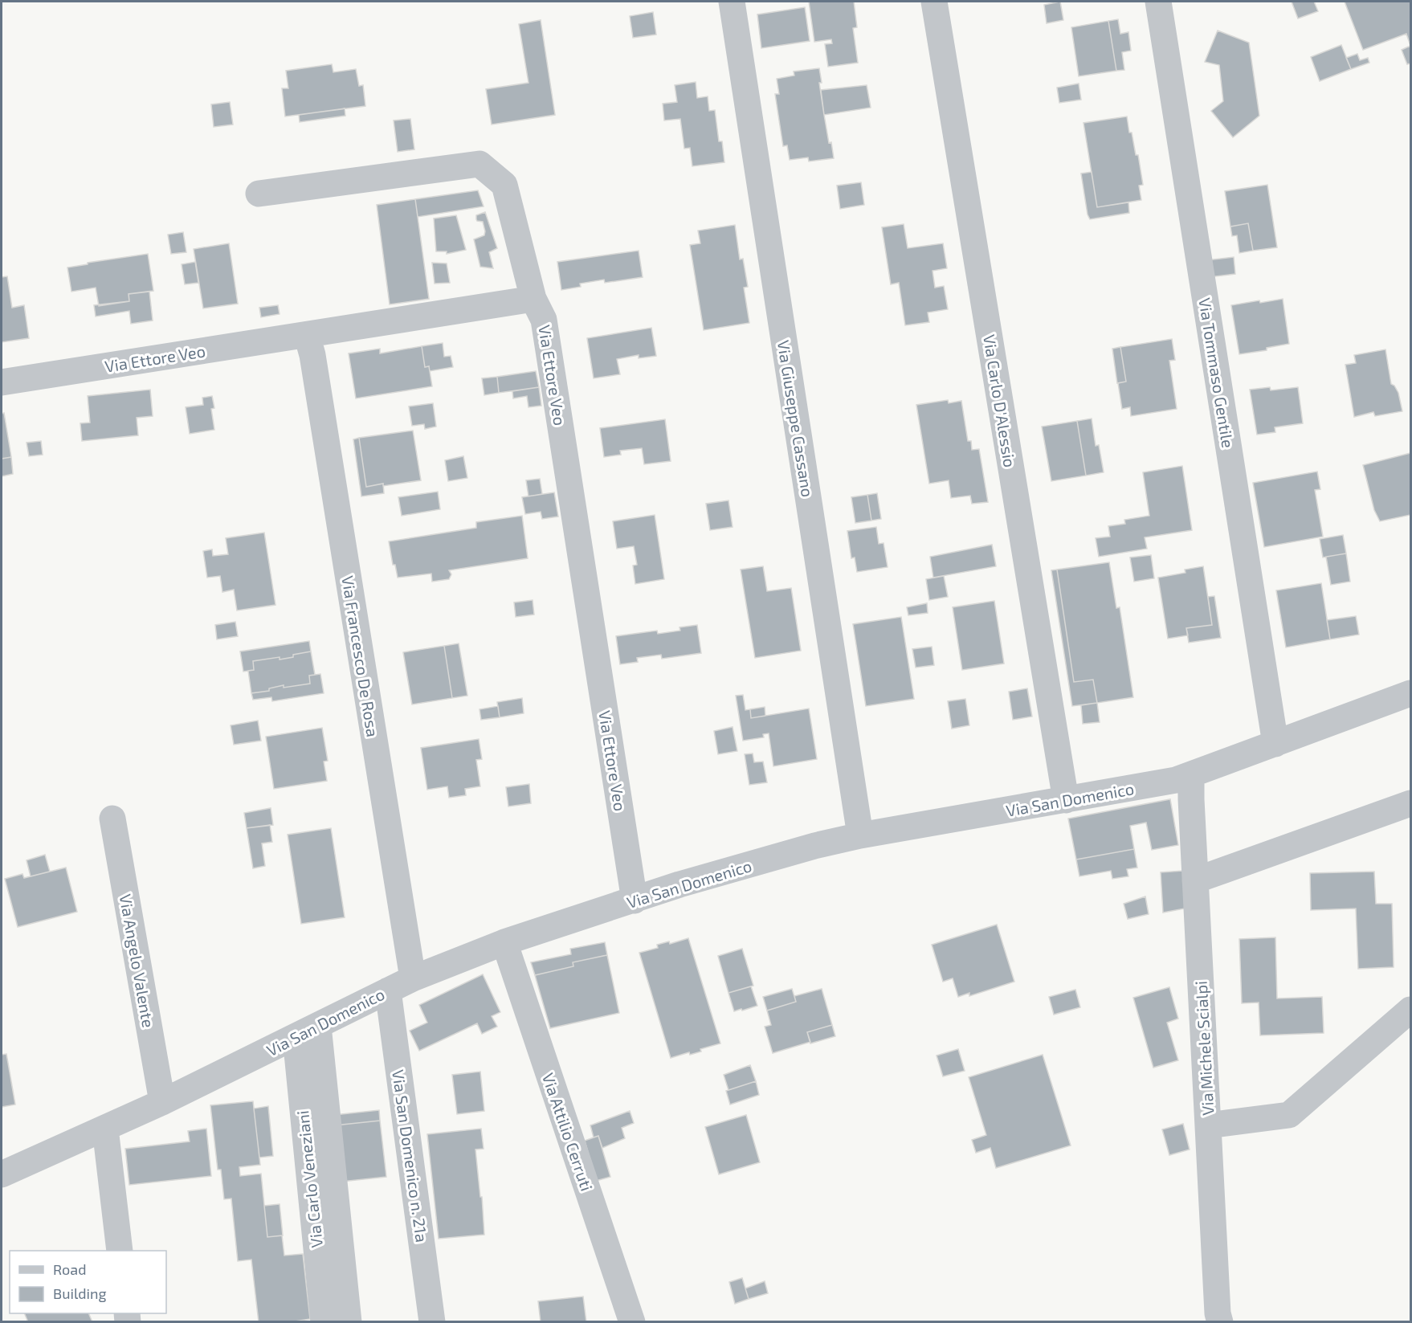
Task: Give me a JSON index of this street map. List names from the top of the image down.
{
  "streets": {
    "street": [
      "Via Ettore Veo",
      "Via Tommaso Gentile",
      "Via Carlo D'Alessio",
      "Via Giuseppe Cassano",
      "Via Francesco De Rosa",
      "Via San Domenico",
      "Via Angelo Valente",
      "Via Michele Scialpi",
      "Via Attilio Cerruti",
      "Via San Domenico n. 21a",
      "Via Carlo Veneziani"
    ]
  },
  "crossings": [
    ["Via Ettore Veo", "Via Francesco De Rosa"],
    ["Via Ettore Veo", "Via San Domenico"],
    ["Via Tommaso Gentile", "Via San Domenico"],
    ["Via Carlo D'Alessio", "Via San Domenico"],
    ["Via Giuseppe Cassano", "Via San Domenico"],
    ["Via Francesco De Rosa", "Via San Domenico"],
    ["Via San Domenico", "Via Angelo Valente"],
    ["Via San Domenico", "Via Michele Scialpi"],
    ["Via San Domenico", "Via Attilio Cerruti"],
    ["Via San Domenico", "Via San Domenico n. 21a"],
    ["Via San Domenico", "Via Carlo Veneziani"]
  ],
  "legend": ["Road", "Building"]
}
